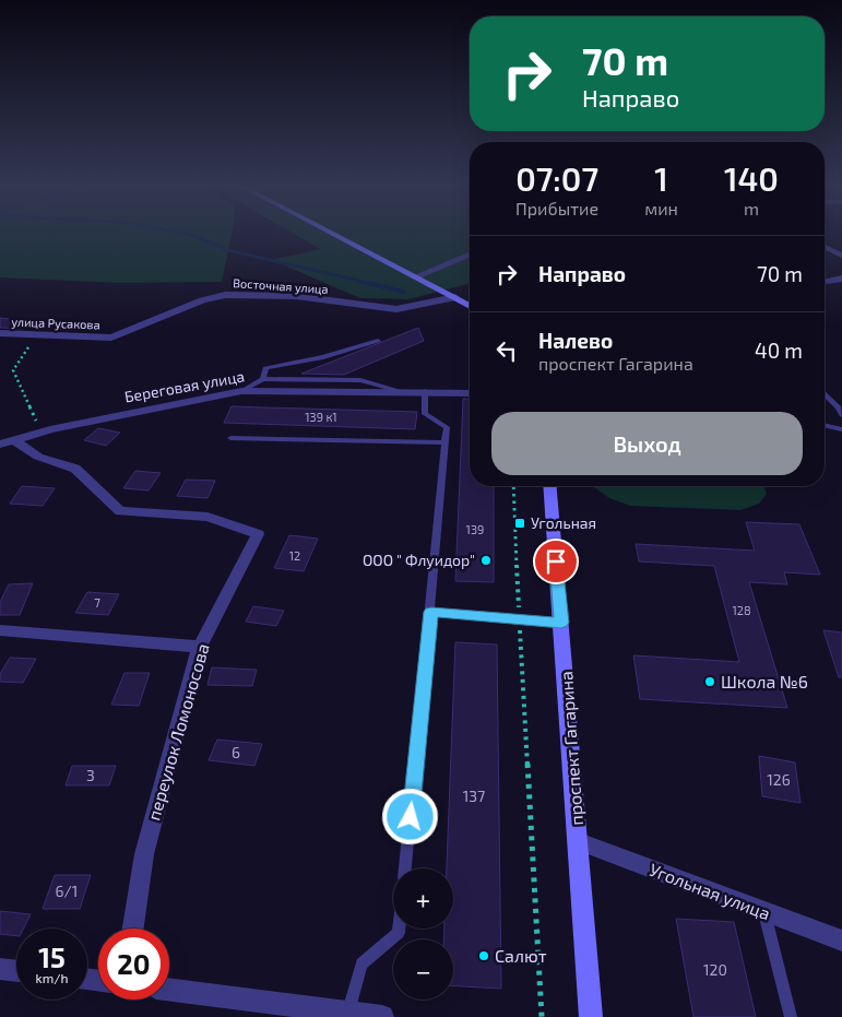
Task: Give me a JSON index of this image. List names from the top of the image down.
{
  "streets": {
    "main road": ["проспект Гагарина"],
    "street": [
      "Восточная улица",
      "улица Русакова",
      "Береговая улица",
      "переулок Ломоносова",
      "Угольная улица"
    ]
  },
  "crossings": [
    ["Восточная улица", "улица Русакова"],
    ["Береговая улица", "переулок Ломоносова"],
    ["проспект Гагарина", "Угольная улица"]
  ],
  "places": {
    "transit": ["Угольная"],
    "other": ["ООО \" Флуидор\"", "Школа №6", "Салют"]
  },
  "house_numbers": [
    "139 к1",
    "139",
    "12",
    "7",
    "128",
    "6",
    "3",
    "126",
    "137",
    "6/1",
    "120"
  ],
  "page": {
    "turn": ["70 m", "Направо"],
    "eta": [
      "07:07",
      "Прибытие",
      "1",
      "мин",
      "140",
      "m"
    ],
    "list": [
      {
        "name": "Направо",
        "value": "70 m"
      },
      {
        "name": "Налево",
        "note": "проспект Гагарина",
        "value": "40 m"
      }
    ],
    "buttons": "Выход",
    "map_buttons": ["+", "−"],
    "speed": "15 km/h",
    "limit": "20"
  }
}
